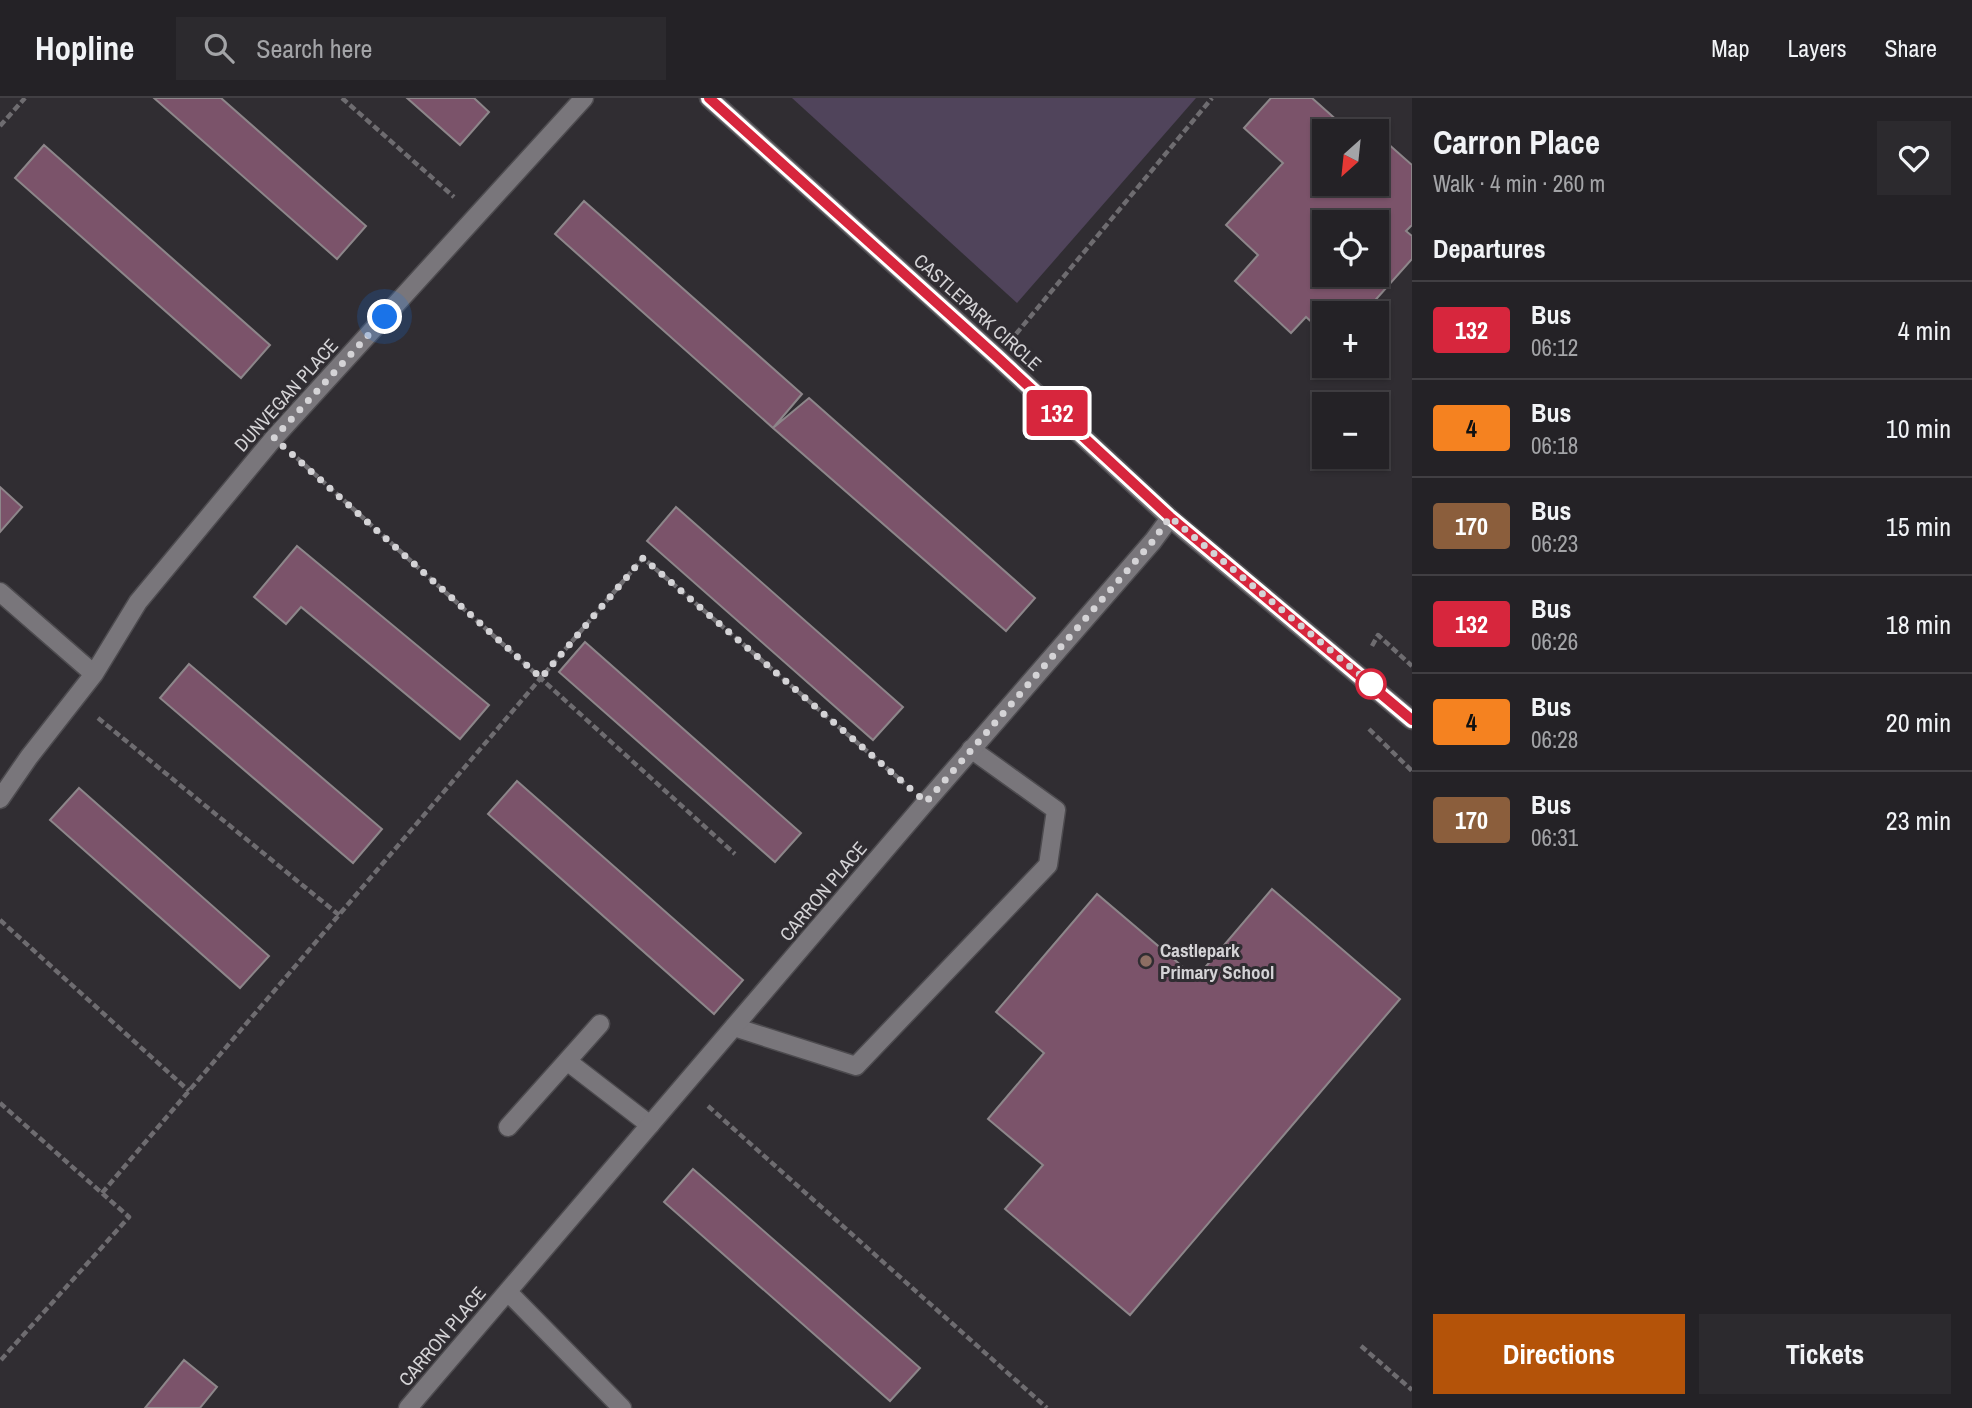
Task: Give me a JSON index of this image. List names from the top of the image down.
{
  "streets": {
    "street": ["CASTLEPARK CIRCLE", "DUNVEGAN PLACE", "CARRON PLACE"]
  },
  "crossings": [
    ["CASTLEPARK CIRCLE", "CARRON PLACE"]
  ],
  "places": ["Castlepark Primary School"],
  "lines": ["bus line 132"],
  "north": "bottom left",
  "page": {
    "header": "Hopline",
    "search": "Search here",
    "nav": ["Map", "Layers", "Share"],
    "on_map": "132",
    "heading": [
      ["Carron Place", "Walk · 4 min · 260 m"],
      "Departures"
    ],
    "map_buttons": ["+", "−"],
    "list": [
      {
        "mark": "132",
        "name": "Bus",
        "note": "06:12",
        "value": "4 min"
      },
      {
        "mark": "4",
        "name": "Bus",
        "note": "06:18",
        "value": "10 min"
      },
      {
        "mark": "170",
        "name": "Bus",
        "note": "06:23",
        "value": "15 min"
      },
      {
        "mark": "132",
        "name": "Bus",
        "note": "06:26",
        "value": "18 min"
      },
      {
        "mark": "4",
        "name": "Bus",
        "note": "06:28",
        "value": "20 min"
      },
      {
        "mark": "170",
        "name": "Bus",
        "note": "06:31",
        "value": "23 min"
      }
    ],
    "buttons": ["Directions", "Tickets"]
  }
}
